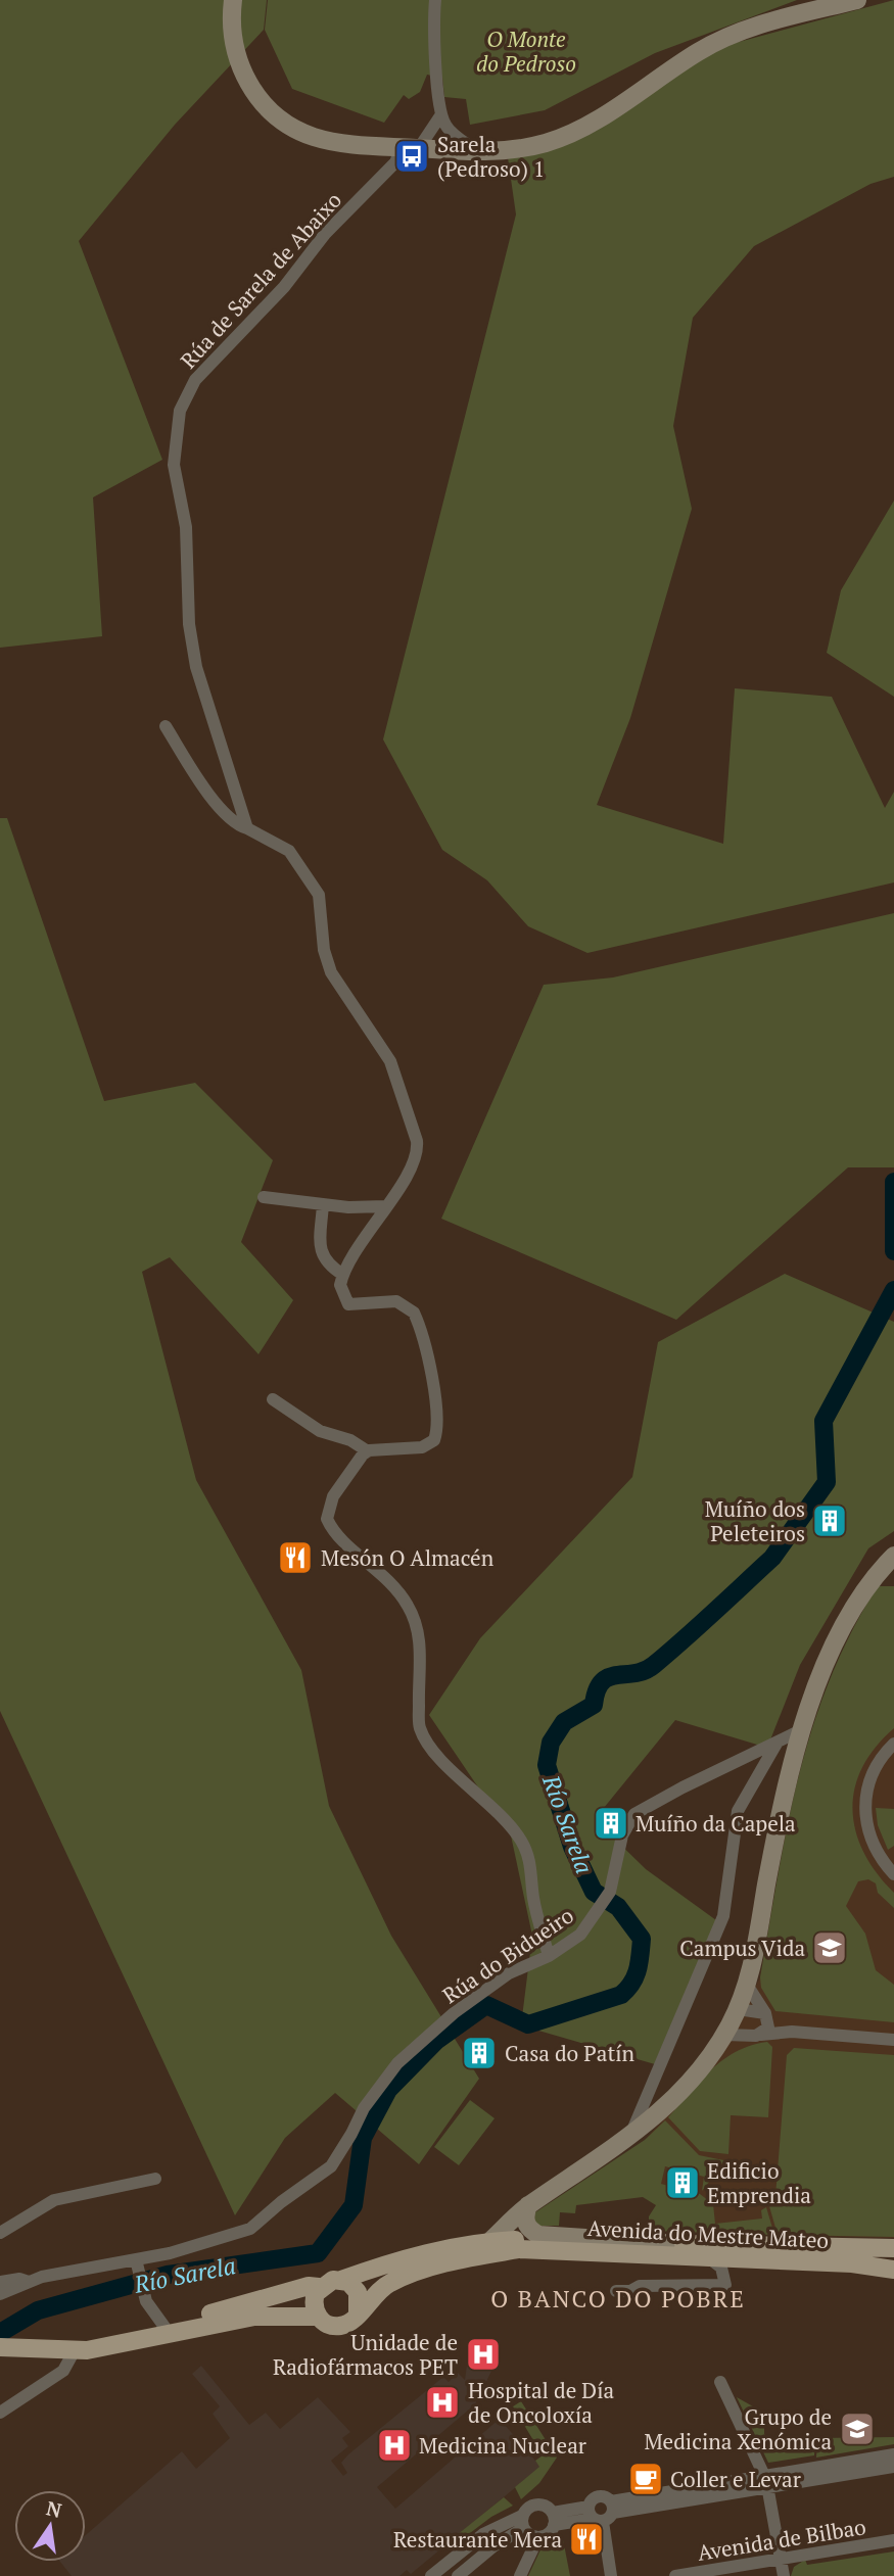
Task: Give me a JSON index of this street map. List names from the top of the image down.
{
  "streets": {
    "main road": ["Avenida do Mestre Mateo"],
    "street": ["Rúa de Sarela de Abaixo", "Rúa do Bidueiro", "Avenida de Bilbao"]
  },
  "districts": ["O BANCO DO POBRE"],
  "water": ["Río Sarela"],
  "parks": ["O Monte do Pedroso"],
  "places": {
    "bus stop": ["Sarela (Pedroso) 1"],
    "building": [
      "Muíño dos Peleteiros",
      "Muíño da Capela",
      "Casa do Patín",
      "Edificio Emprendia"
    ],
    "restaurant": ["Mesón O Almacén", "Restaurante Mera"],
    "school or university": ["Campus Vida", "Grupo de Medicina Xenómica"],
    "hospital": ["Unidade de Radiofármacos PET", "Hospital de Día de Oncoloxía", "Medicina Nuclear"],
    "cafe": ["Coller e Levar"]
  },
  "north": "top"
}
